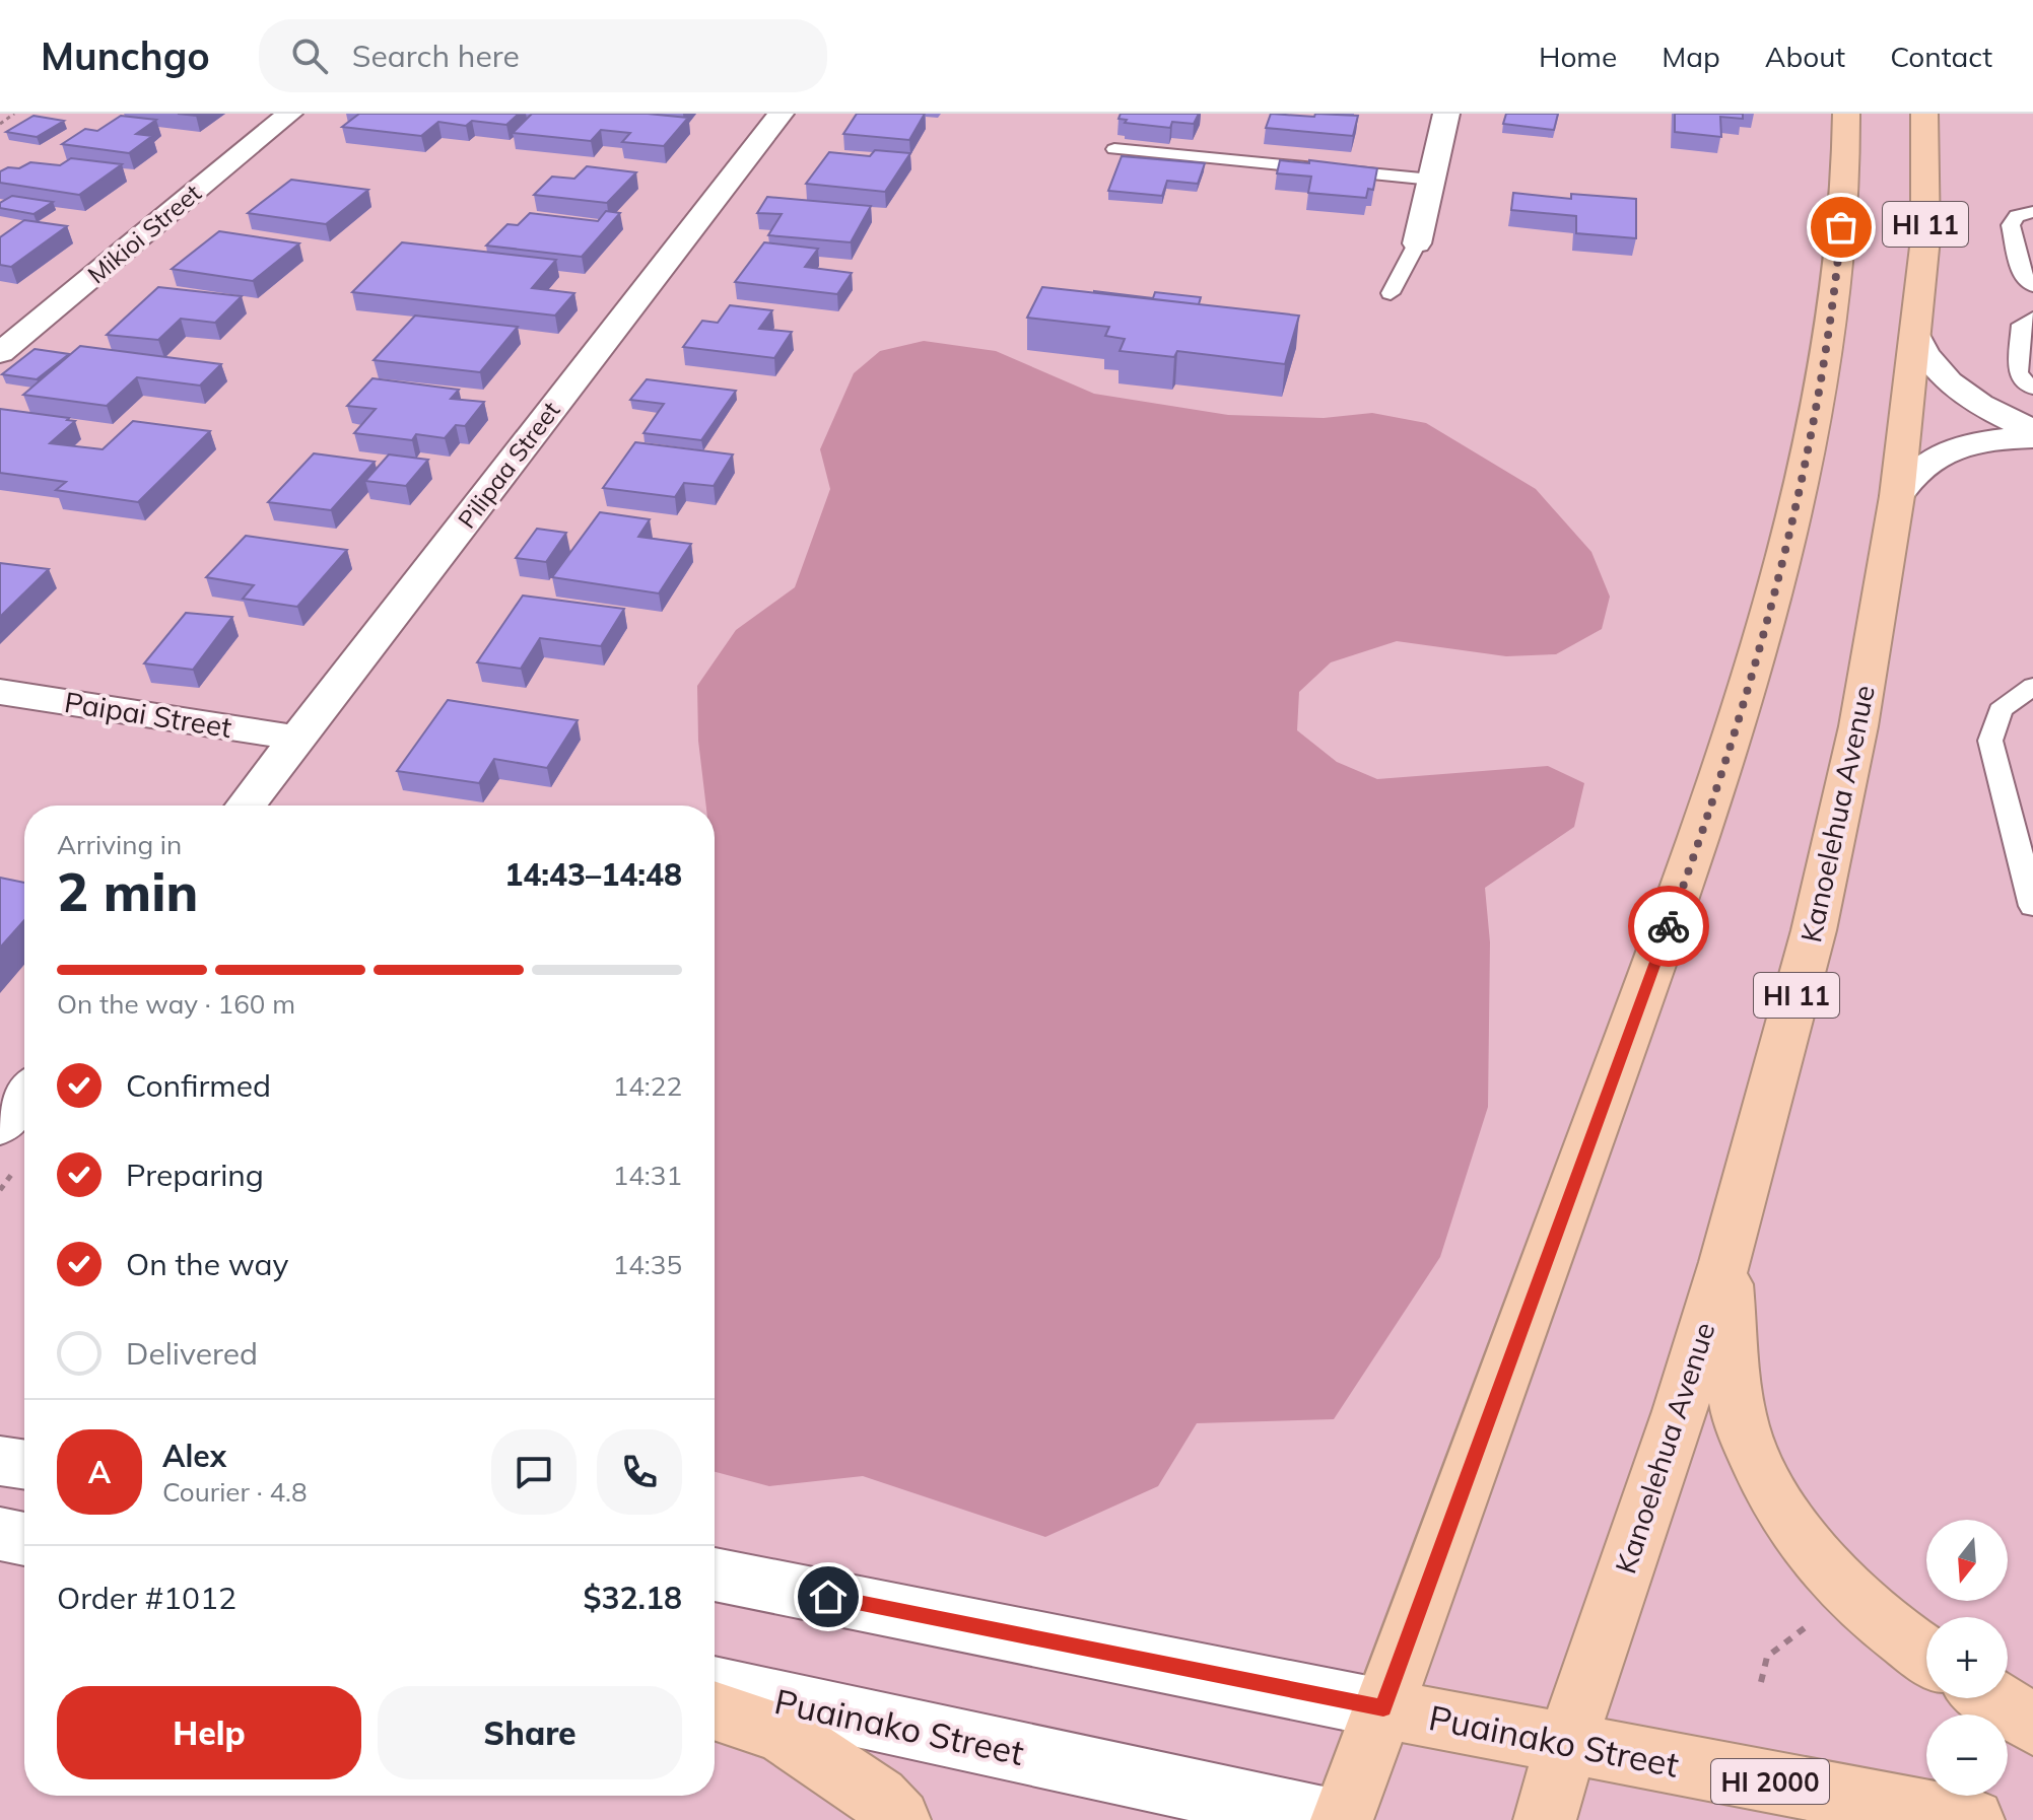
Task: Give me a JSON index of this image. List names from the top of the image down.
{
  "streets": {
    "highway": [
      "HI 11",
      "Kanoelehua Avenue",
      "Puainako Street",
      "HI 2000"
    ],
    "street": ["Mikioi Street", "Pilipaa Street", "Paipai Street"]
  },
  "crossings": [
    ["HI 11", "Puainako Street"],
    ["Pilipaa Street", "Paipai Street"],
    ["Kanoelehua Avenue", "Puainako Street"]
  ],
  "north": "bottom",
  "page": {
    "header": "Munchgo",
    "search": "Search here",
    "nav": [
      "Home",
      "Map",
      "About",
      "Contact"
    ],
    "heading": ["2 min", "Arriving in", "14:43–14:48"],
    "panel": [
      "Alex",
      "Courier · 4.8",
      "Order #1012",
      "$32.18"
    ],
    "bar": "On the way · 160 m",
    "list": [
      ["Confirmed", "14:22"],
      ["Preparing", "14:31"],
      ["On the way", "14:35"],
      "Delivered"
    ],
    "round": "A",
    "map_buttons": ["+", "−"],
    "buttons": ["Help", "Share"]
  }
}
